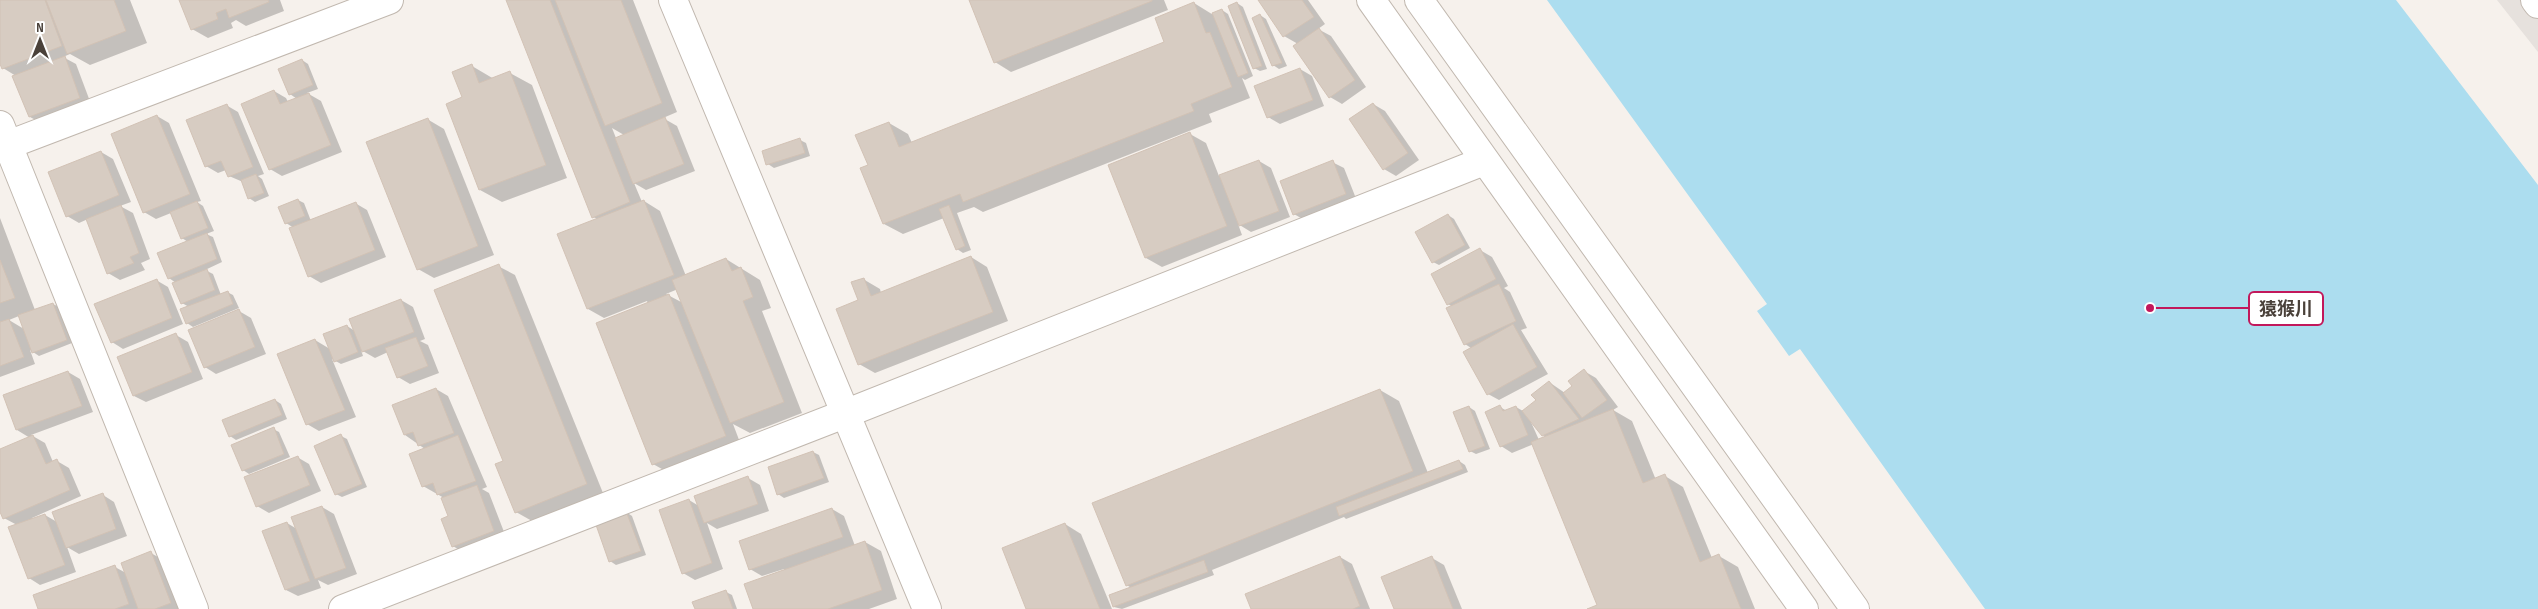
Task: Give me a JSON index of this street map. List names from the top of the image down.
{
  "places": ["猿猴川"],
  "north": "top"
}
